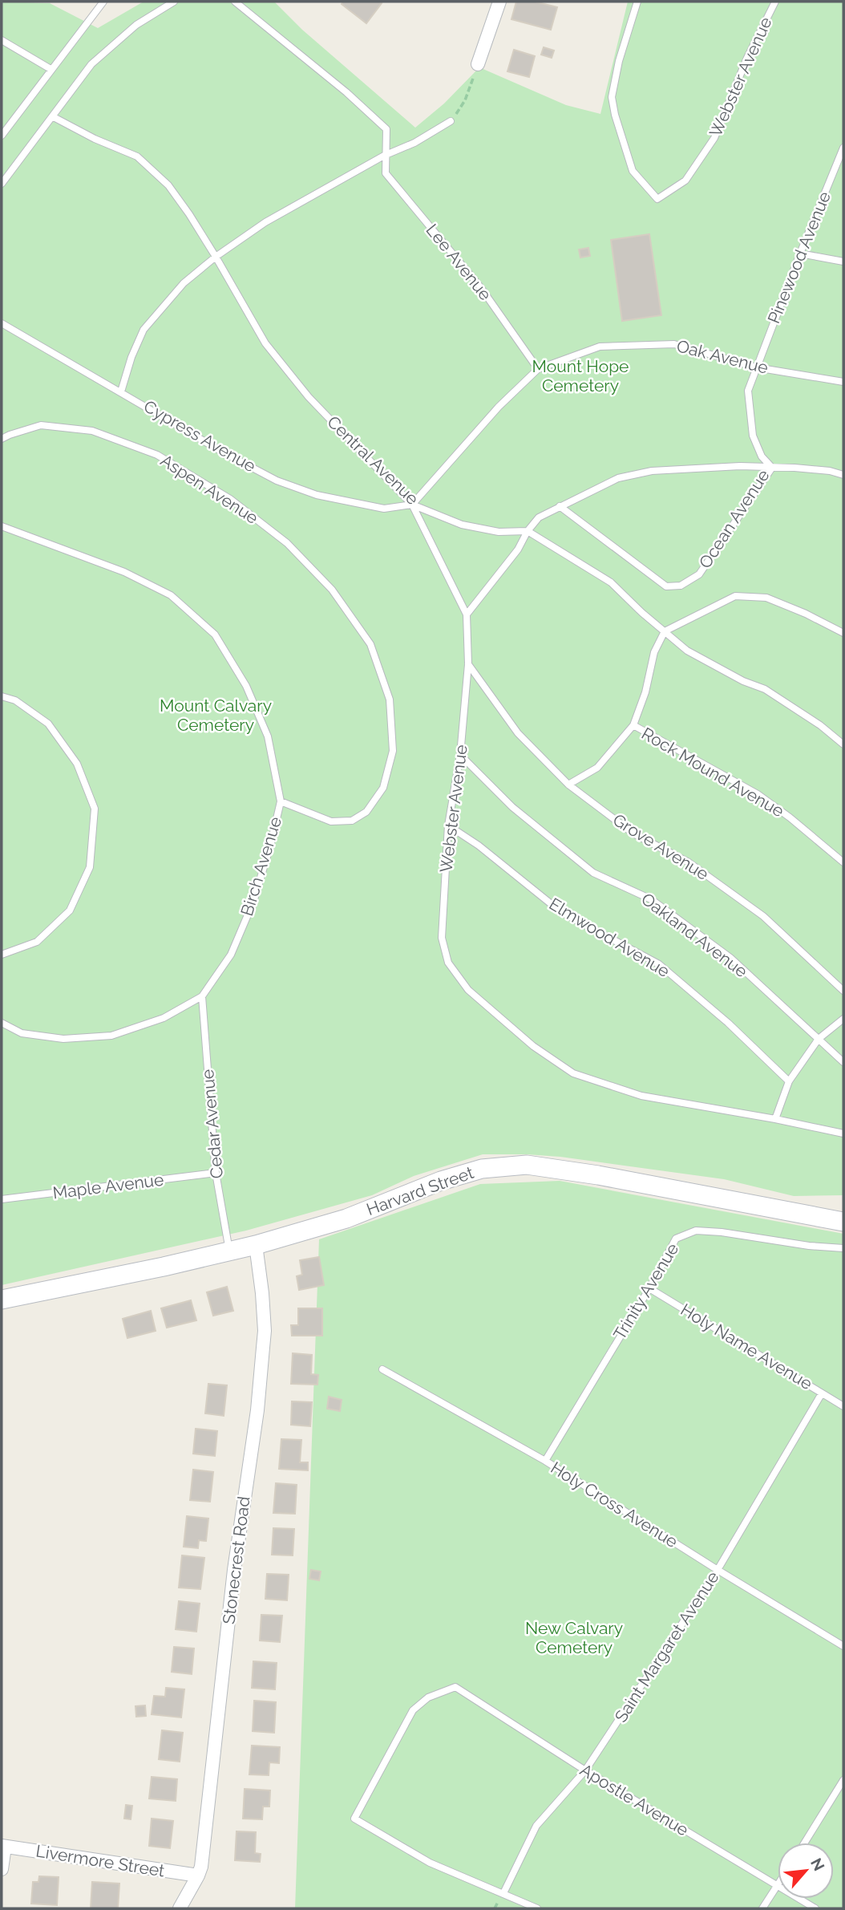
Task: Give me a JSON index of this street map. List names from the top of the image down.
{
  "streets": {
    "main road": ["Harvard Street"],
    "street": ["Stonecrest Road", "Livermore Street"],
    "lane": [
      "Webster Avenue",
      "Pinewood Avenue",
      "Lee Avenue",
      "Oak Avenue",
      "Cypress Avenue",
      "Central Avenue",
      "Aspen Avenue",
      "Ocean Avenue",
      "Rock Mound Avenue",
      "Grove Avenue",
      "Birch Avenue",
      "Oakland Avenue",
      "Elmwood Avenue",
      "Cedar Avenue",
      "Maple Avenue",
      "Trinity Avenue",
      "Holy Name Avenue",
      "Holy Cross Avenue",
      "Saint Margaret Avenue",
      "Apostle Avenue"
    ]
  },
  "crossings": [
    ["Webster Avenue", "Cypress Avenue"],
    ["Webster Avenue", "Central Avenue"],
    ["Webster Avenue", "Grove Avenue"],
    ["Webster Avenue", "Oakland Avenue"],
    ["Webster Avenue", "Elmwood Avenue"],
    ["Pinewood Avenue", "Oak Avenue"],
    ["Pinewood Avenue", "Ocean Avenue"],
    ["Lee Avenue", "Oak Avenue"],
    ["Oak Avenue", "Ocean Avenue"],
    ["Cypress Avenue", "Central Avenue"],
    ["Aspen Avenue", "Birch Avenue"],
    ["Birch Avenue", "Cedar Avenue"],
    ["Cedar Avenue", "Maple Avenue"],
    ["Cedar Avenue", "Harvard Street"],
    ["Harvard Street", "Stonecrest Road"],
    ["Trinity Avenue", "Holy Name Avenue"],
    ["Trinity Avenue", "Holy Cross Avenue"],
    ["Holy Name Avenue", "Saint Margaret Avenue"],
    ["Holy Cross Avenue", "Saint Margaret Avenue"],
    ["Stonecrest Road", "Livermore Street"],
    ["Saint Margaret Avenue", "Apostle Avenue"]
  ],
  "parks": ["Mount Hope Cemetery", "Mount Calvary Cemetery", "New Calvary Cemetery"],
  "north": "top right"
}
